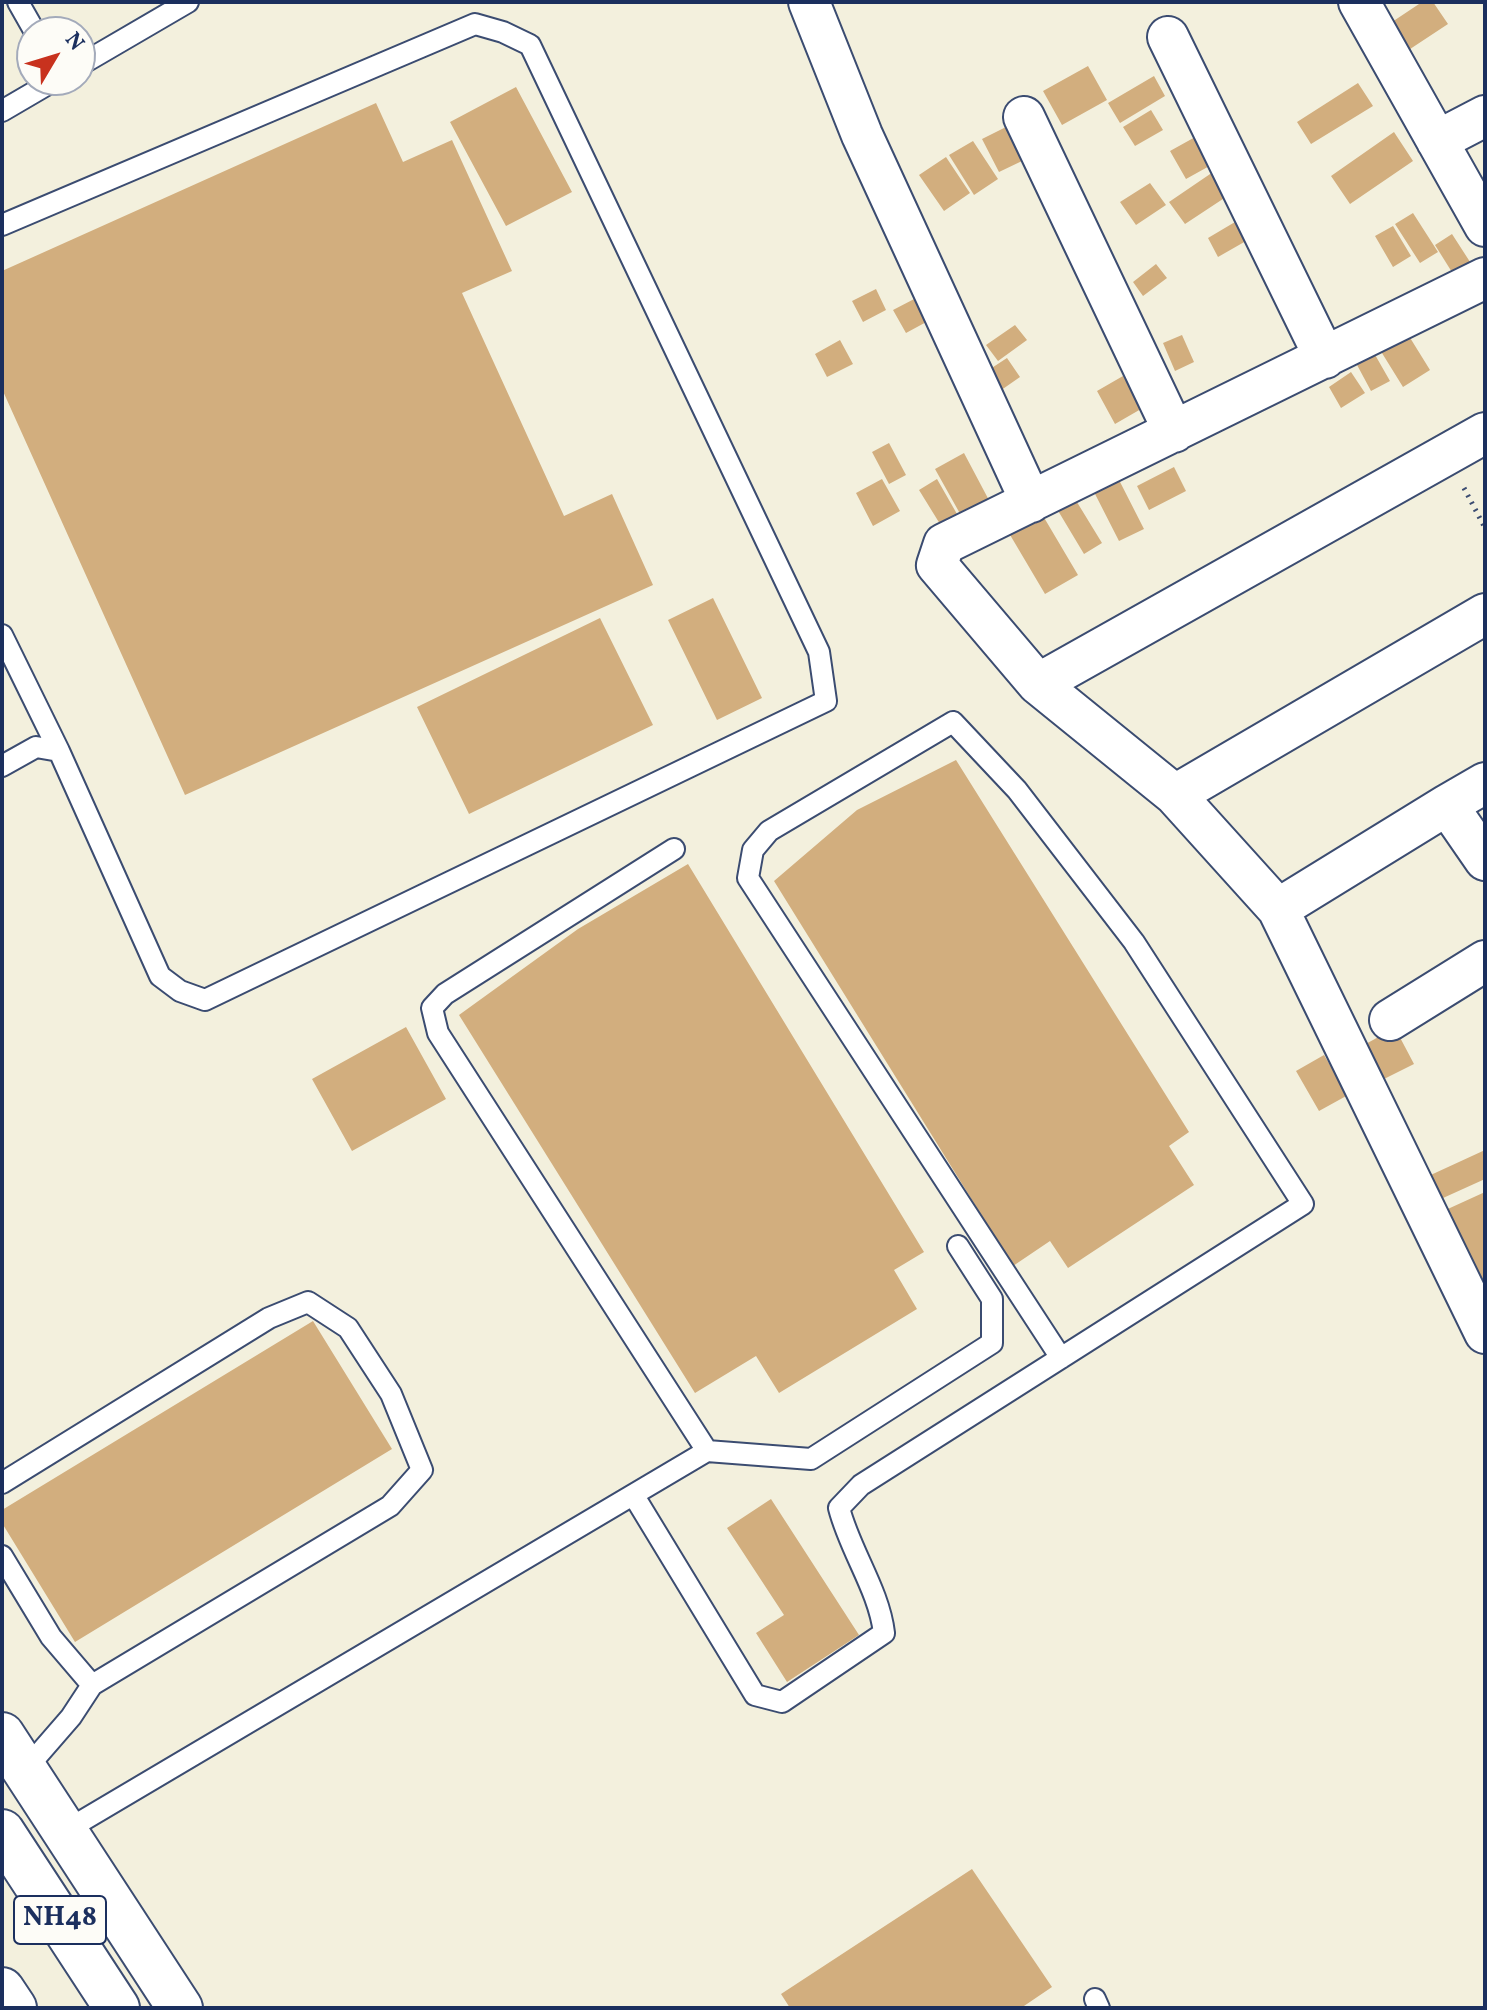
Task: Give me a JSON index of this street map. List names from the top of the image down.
{
  "streets": {
    "main road": ["NH48"]
  },
  "north": "top right"
}
